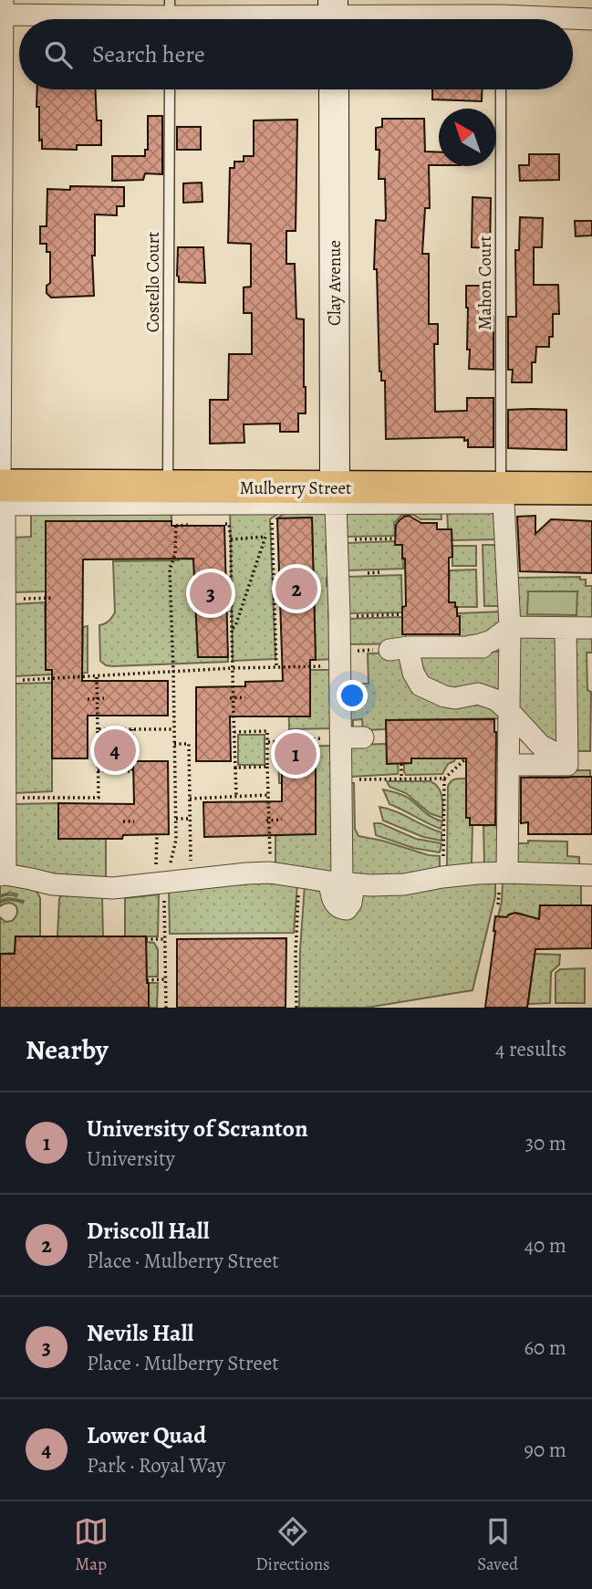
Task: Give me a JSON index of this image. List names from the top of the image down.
{
  "streets": {
    "main road": ["Clay Avenue", "Mulberry Street"],
    "lane": ["Costello Court", "Mahon Court"]
  },
  "crossings": [
    ["Costello Court", "Mulberry Street"],
    ["Clay Avenue", "Mulberry Street"],
    ["Mahon Court", "Mulberry Street"]
  ],
  "north": "top left",
  "page": {
    "search": "Search here",
    "pins": [
      "2",
      "3",
      "4",
      "1"
    ],
    "heading": ["Nearby", "4 results"],
    "list": [
      {
        "mark": "1",
        "name": "University of Scranton",
        "note": "University",
        "value": "30 m"
      },
      {
        "mark": "2",
        "name": "Driscoll Hall",
        "note": "Place · Mulberry Street",
        "value": "40 m"
      },
      {
        "mark": "3",
        "name": "Nevils Hall",
        "note": "Place · Mulberry Street",
        "value": "60 m"
      },
      {
        "mark": "4",
        "name": "Lower Quad",
        "note": "Park · Royal Way",
        "value": "90 m"
      }
    ],
    "nav": ["Map", "Directions", "Saved"]
  }
}
